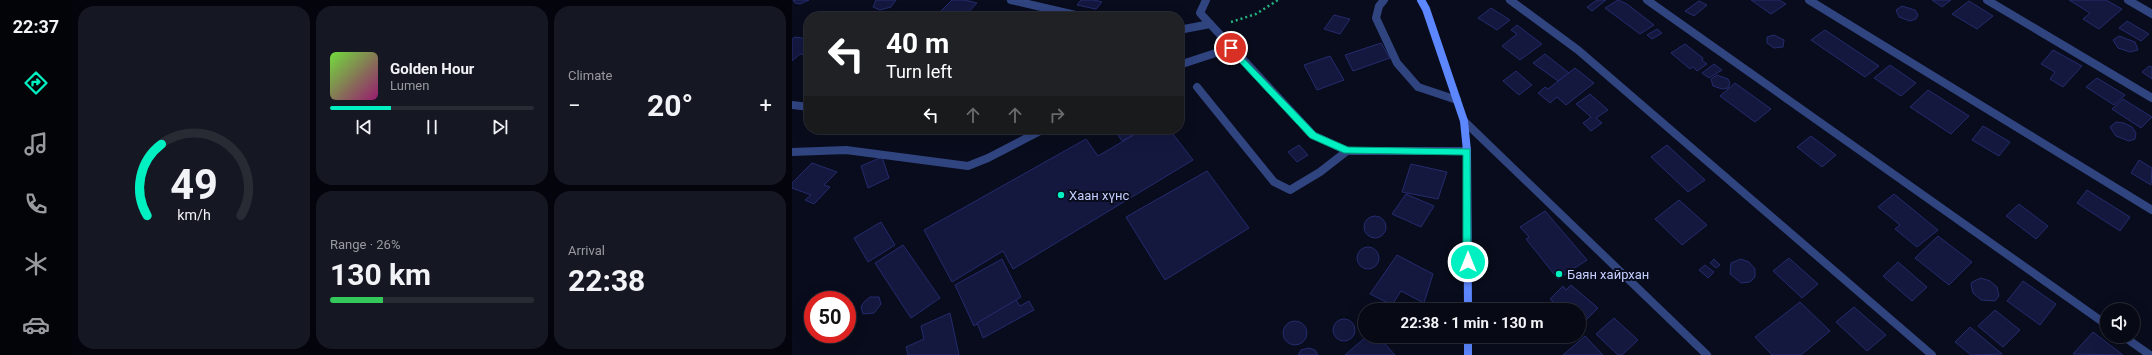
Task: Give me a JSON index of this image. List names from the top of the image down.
{
  "places": ["Хаан хүнс", "Баян хайрхан"],
  "page": {
    "tabs": "22:37",
    "tile": [
      "Climate",
      ["Range · 26%", "130 km"],
      ["Arrival", "22:38"]
    ],
    "turn": ["40 m", "Turn left"],
    "song": ["Golden Hour", "Lumen"],
    "heat": ["−", "20°", "+"],
    "limit": "50",
    "trip": "22:38 · 1 min · 130 m",
    "gauge": ["49", "km/h"]
  }
}
